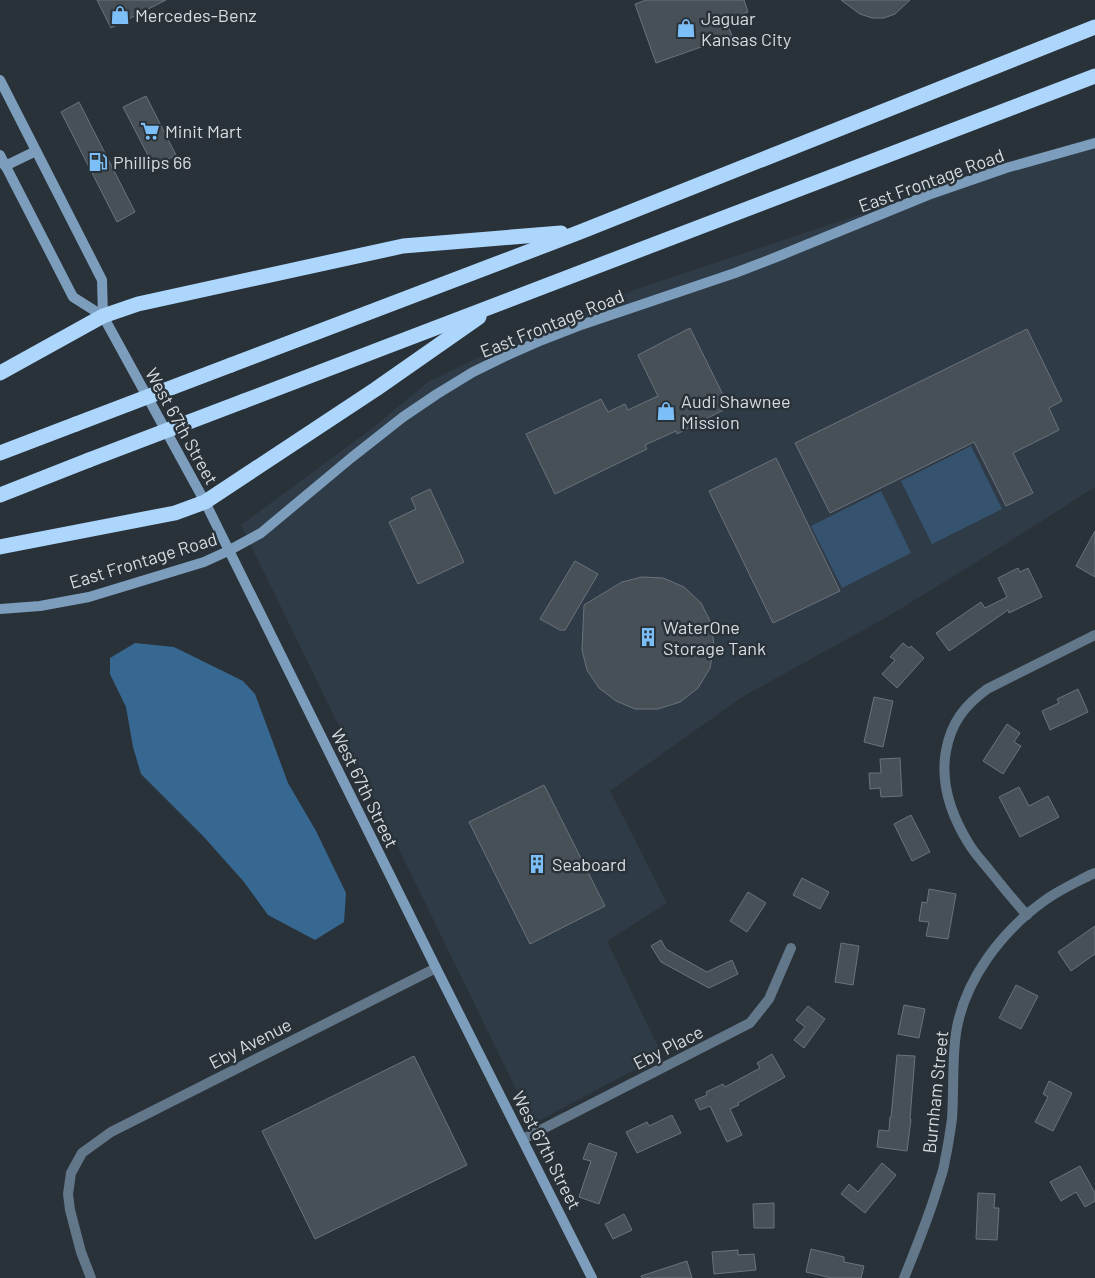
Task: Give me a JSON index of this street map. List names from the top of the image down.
{
  "streets": {
    "street": [
      "East Frontage Road",
      "West 67th Street",
      "Eby Avenue",
      "Eby Place",
      "Burnham Street"
    ]
  },
  "crossings": [
    ["East Frontage Road", "West 67th Street"],
    ["West 67th Street", "Eby Avenue"],
    ["West 67th Street", "Eby Place"]
  ],
  "places": {
    "shop": ["Mercedes-Benz", "Jaguar Kansas City", "Audi Shawnee Mission"],
    "supermarket": ["Minit Mart"],
    "fuel station": ["Phillips 66"],
    "building": ["WaterOne Storage Tank", "Seaboard"]
  }
}
